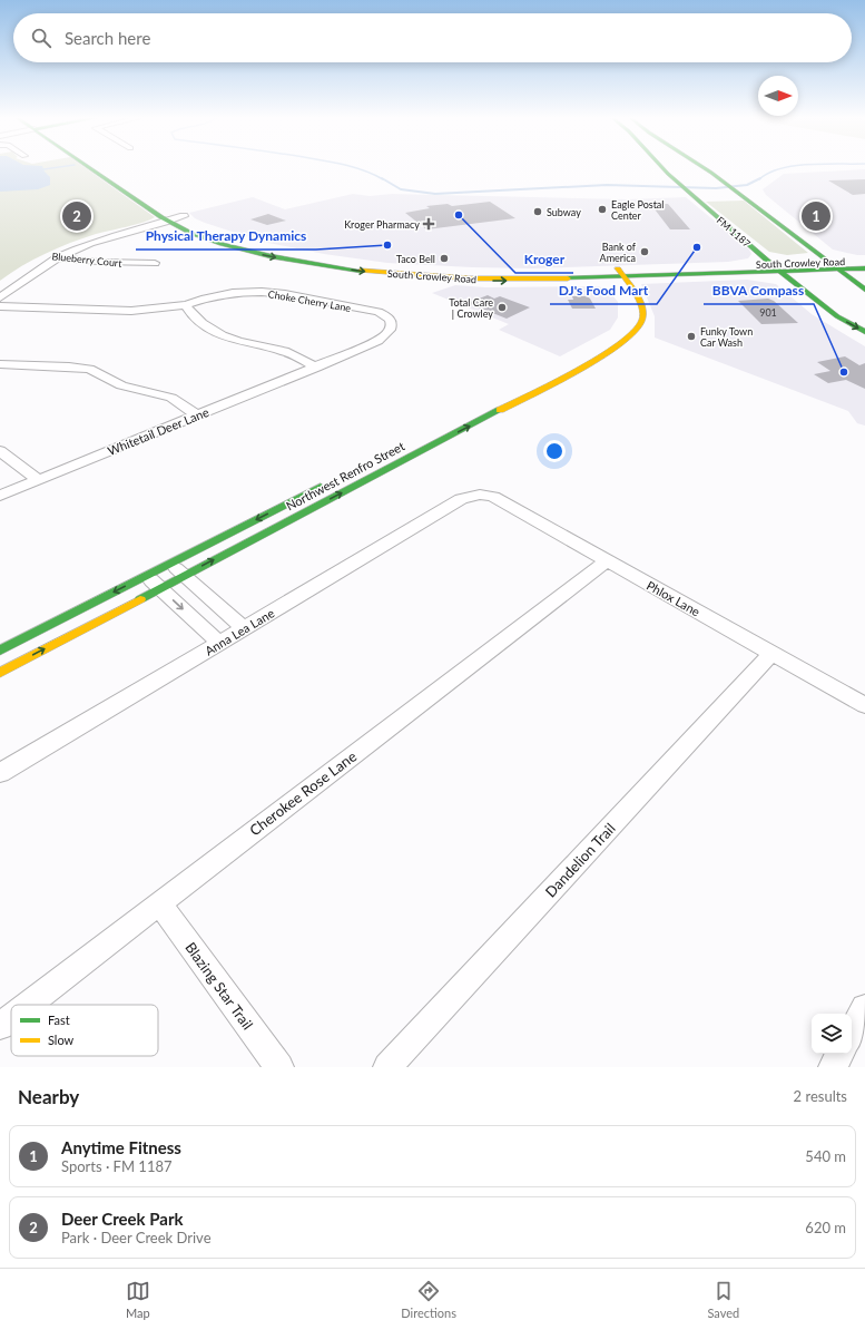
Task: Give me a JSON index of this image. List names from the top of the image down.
{
  "streets": {
    "main road": ["FM 1187", "South Crowley Road", "Northwest Renfro Street"],
    "street": [
      "Blueberry Court",
      "Choke Cherry Lane",
      "Whitetail Deer Lane",
      "Phlox Lane",
      "Anna Lea Lane",
      "Cherokee Rose Lane",
      "Dandelion Trail",
      "Blazing Star Trail"
    ]
  },
  "crossings": [
    ["FM 1187", "South Crowley Road"],
    ["Choke Cherry Lane", "Whitetail Deer Lane"],
    ["Phlox Lane", "Anna Lea Lane"],
    ["Phlox Lane", "Cherokee Rose Lane"],
    ["Phlox Lane", "Dandelion Trail"],
    ["Cherokee Rose Lane", "Blazing Star Trail"]
  ],
  "places": {
    "other": [
      "Eagle Postal Center",
      "Subway",
      "Kroger",
      "Physical Therapy Dynamics",
      "DJ's Food Mart",
      "Bank of America",
      "Taco Bell",
      "Total Care | Crowley",
      "Funky Town Car Wash",
      "BBVA Compass"
    ],
    "health": ["Kroger Pharmacy"]
  },
  "house_numbers": ["901"],
  "legend": ["Fast", "Slow"],
  "north": "right",
  "page": {
    "search": "Search here",
    "pins": ["1", "2"],
    "heading": ["Nearby", "2 results"],
    "list": [
      {
        "mark": "1",
        "name": "Anytime Fitness",
        "note": "Sports · FM 1187",
        "value": "540 m"
      },
      {
        "mark": "2",
        "name": "Deer Creek Park",
        "note": "Park · Deer Creek Drive",
        "value": "620 m"
      }
    ],
    "nav": ["Map", "Directions", "Saved"]
  }
}
